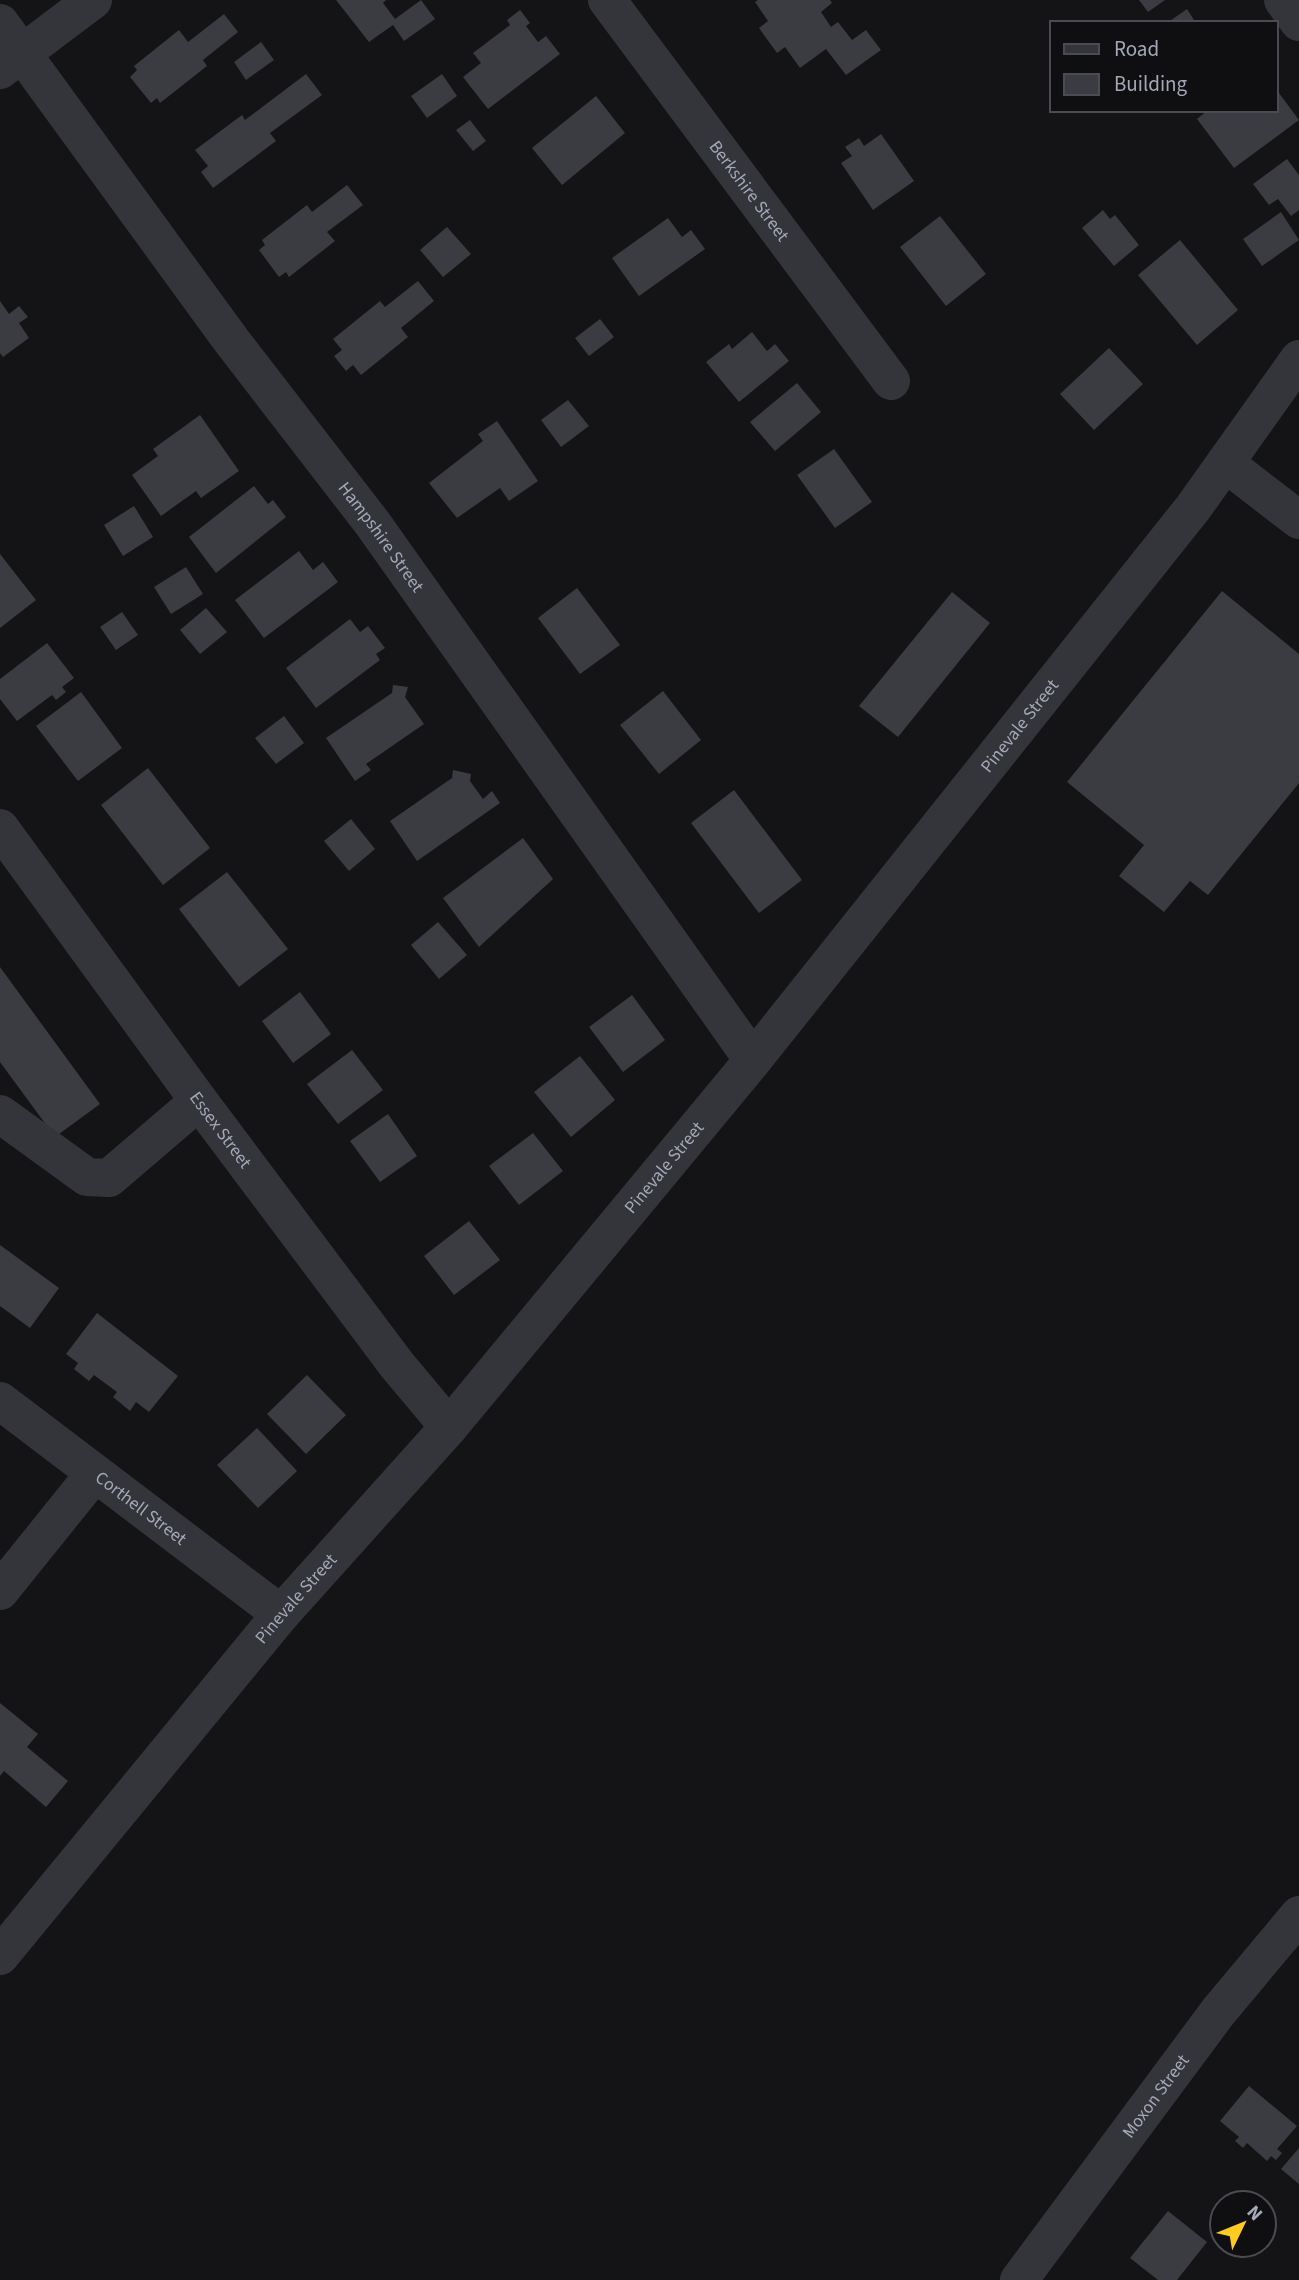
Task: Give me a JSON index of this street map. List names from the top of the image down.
{
  "streets": {
    "street": [
      "Berkshire Street",
      "Hampshire Street",
      "Pinevale Street",
      "Essex Street",
      "Corthell Street",
      "Moxon Street"
    ]
  },
  "crossings": [
    ["Hampshire Street", "Pinevale Street"],
    ["Pinevale Street", "Essex Street"],
    ["Pinevale Street", "Corthell Street"]
  ],
  "legend": ["Road", "Building"],
  "north": "top right"
}
